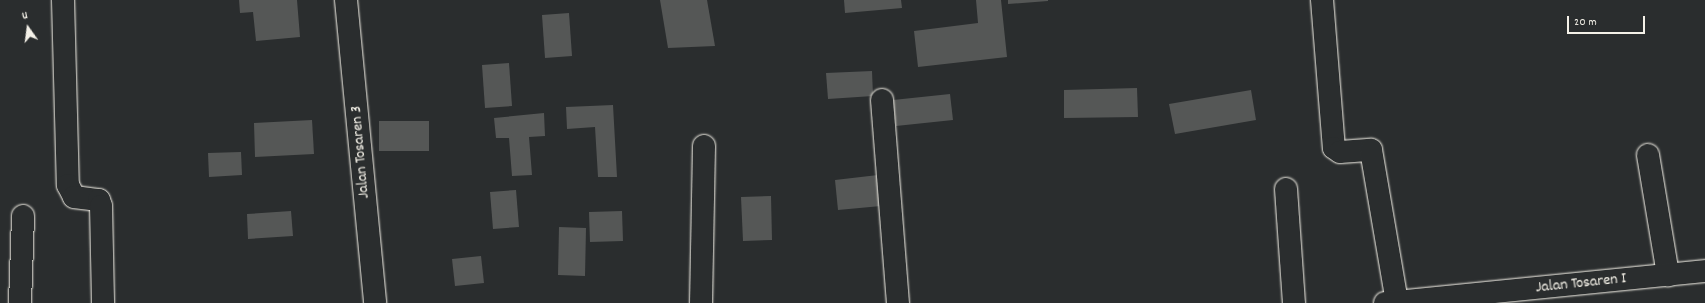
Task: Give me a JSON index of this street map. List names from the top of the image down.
{
  "streets": {
    "street": ["Jalan Tosaren 3", "Jalan Tosaren I"]
  },
  "scale_bar": "20 m",
  "north": "top"
}
